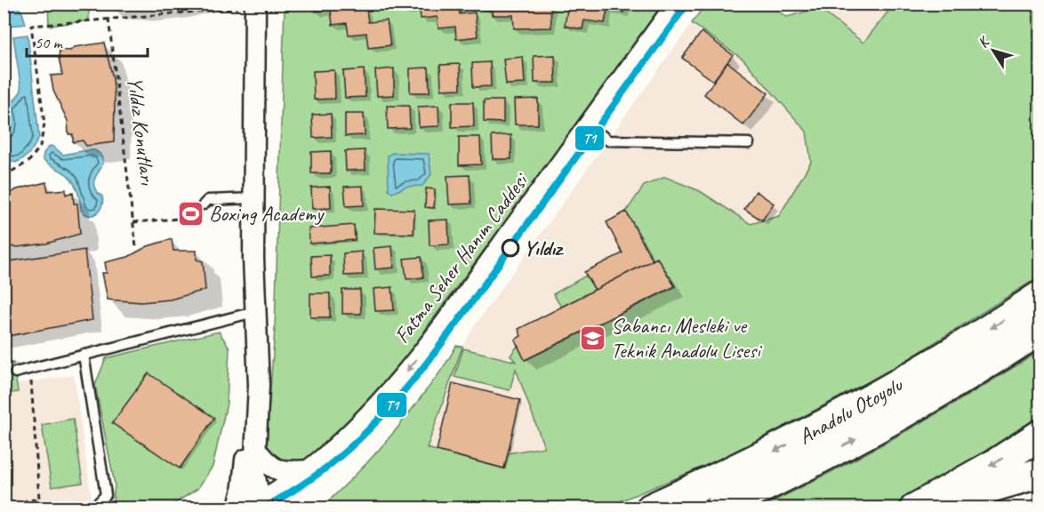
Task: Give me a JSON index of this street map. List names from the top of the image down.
{
  "streets": {
    "main road": ["Anadolu Otoyolu"],
    "street": ["Fatma Seher Hanım Caddesi"],
    "path": ["Yıldız Konutları"]
  },
  "one_way": ["Fatma Seher Hanım Caddesi"],
  "places": {
    "sports": ["Boxing Academy"],
    "other": ["Yıldız"],
    "school or university": ["Sabancı Mesleki ve Teknik Anadolu Lisesi"]
  },
  "lines": ["transit line T1"],
  "scale_bar": "50 m",
  "north": "top left"
}
